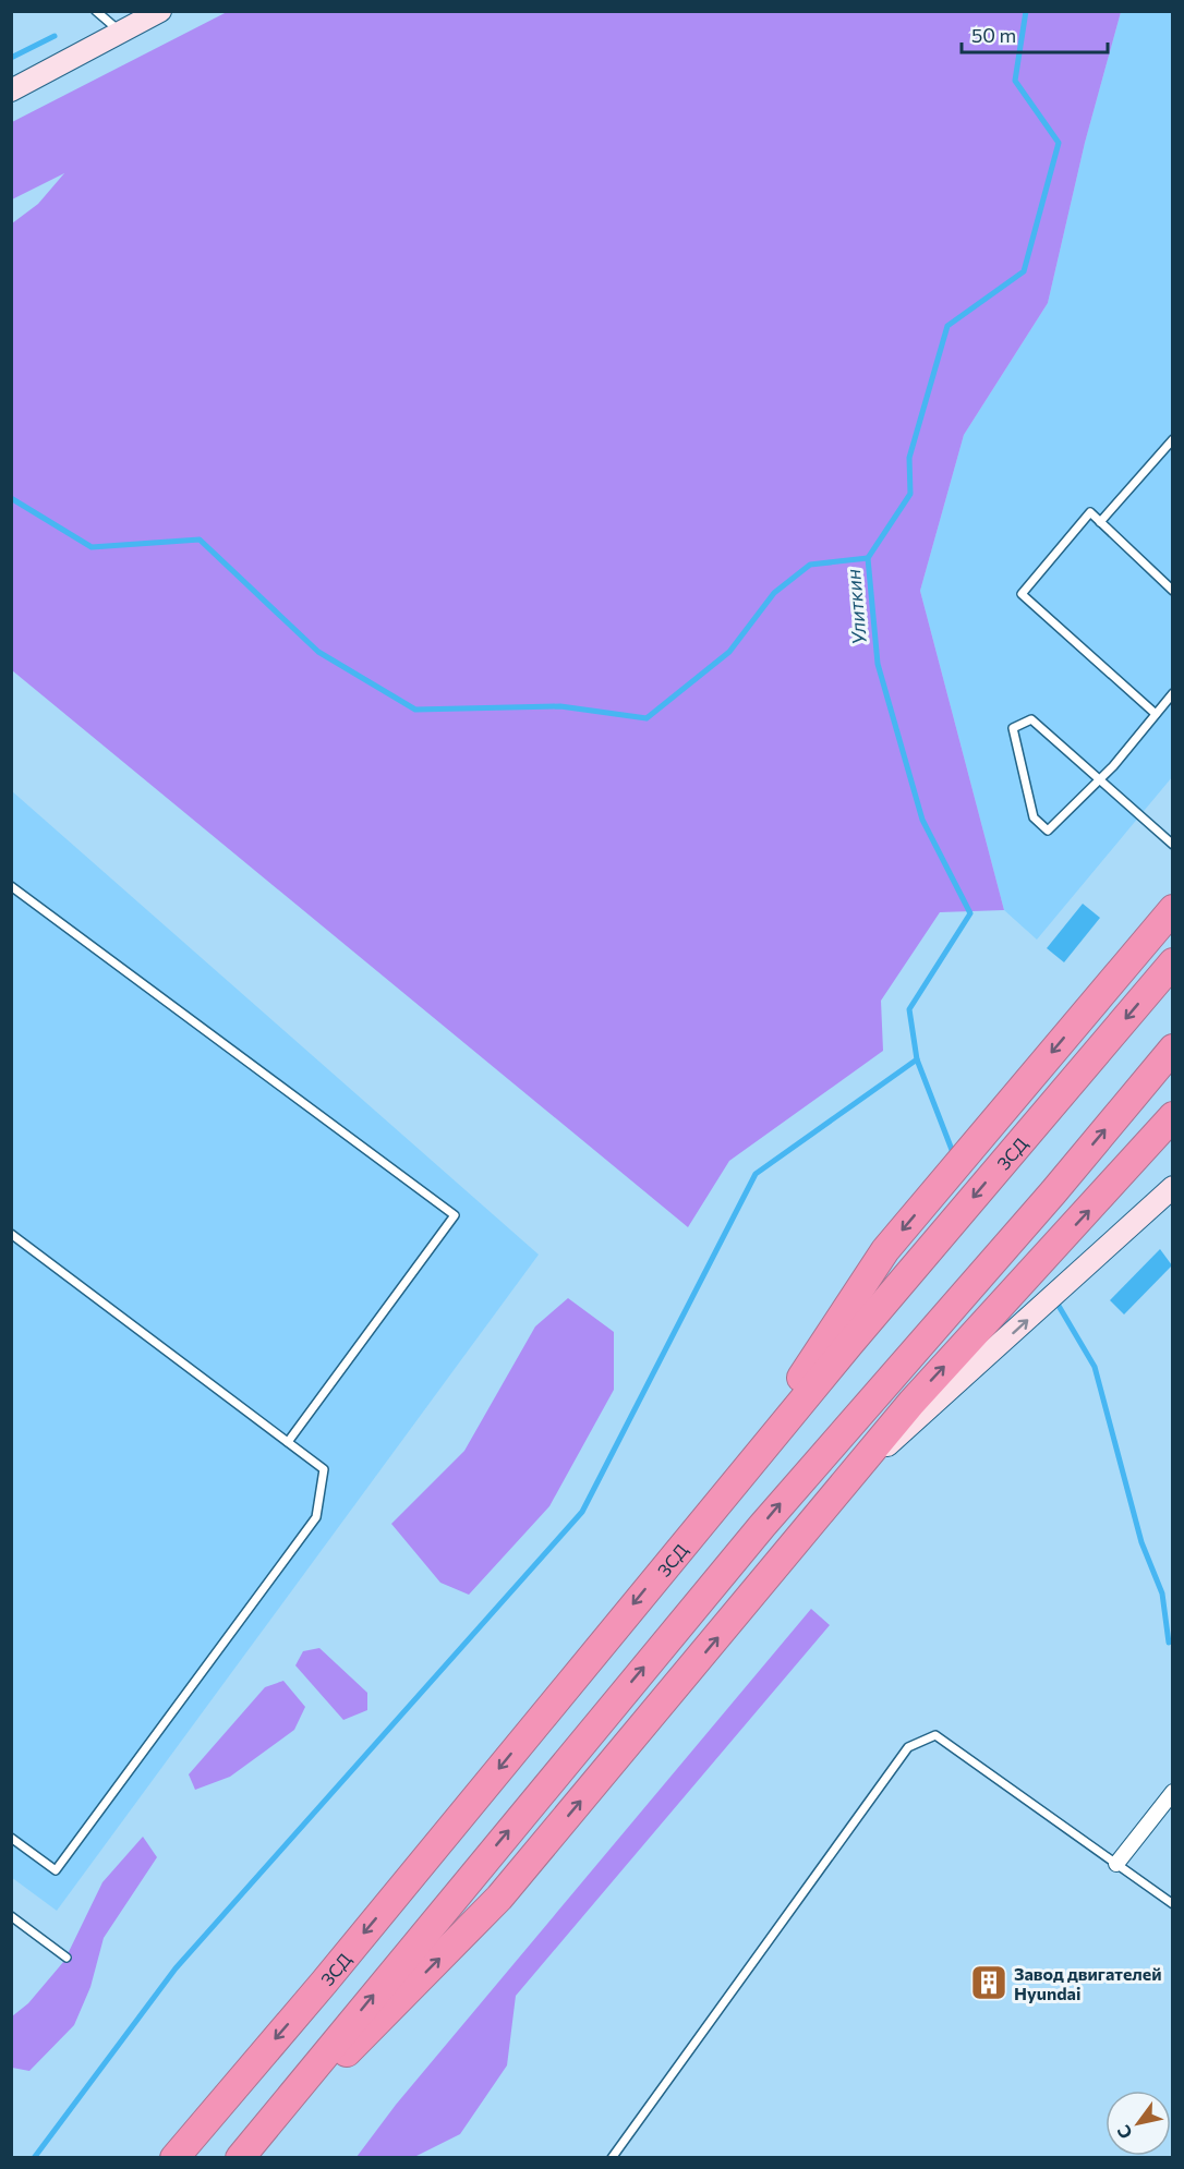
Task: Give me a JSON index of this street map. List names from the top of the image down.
{
  "streets": {
    "highway": ["ЗСД"]
  },
  "water": ["Улиткин"],
  "places": {
    "building": ["Завод двигателей Hyundai"]
  },
  "scale_bar": "50 m",
  "north": "bottom left"
}
